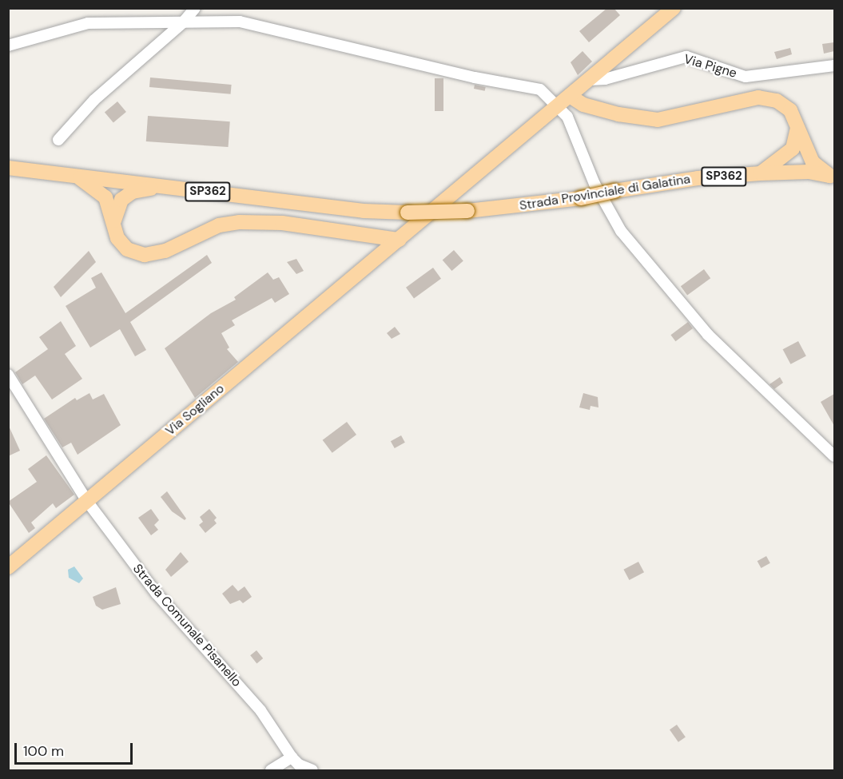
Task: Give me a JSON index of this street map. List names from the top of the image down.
{
  "streets": {
    "main road": ["SP362", "Strada Provinciale di Galatina", "Via Sogliano"],
    "street": ["Via Pigne", "Strada Comunale Pisanello"]
  },
  "crossings": [
    ["Via Sogliano", "Strada Comunale Pisanello"]
  ],
  "scale_bar": "100 m"
}
